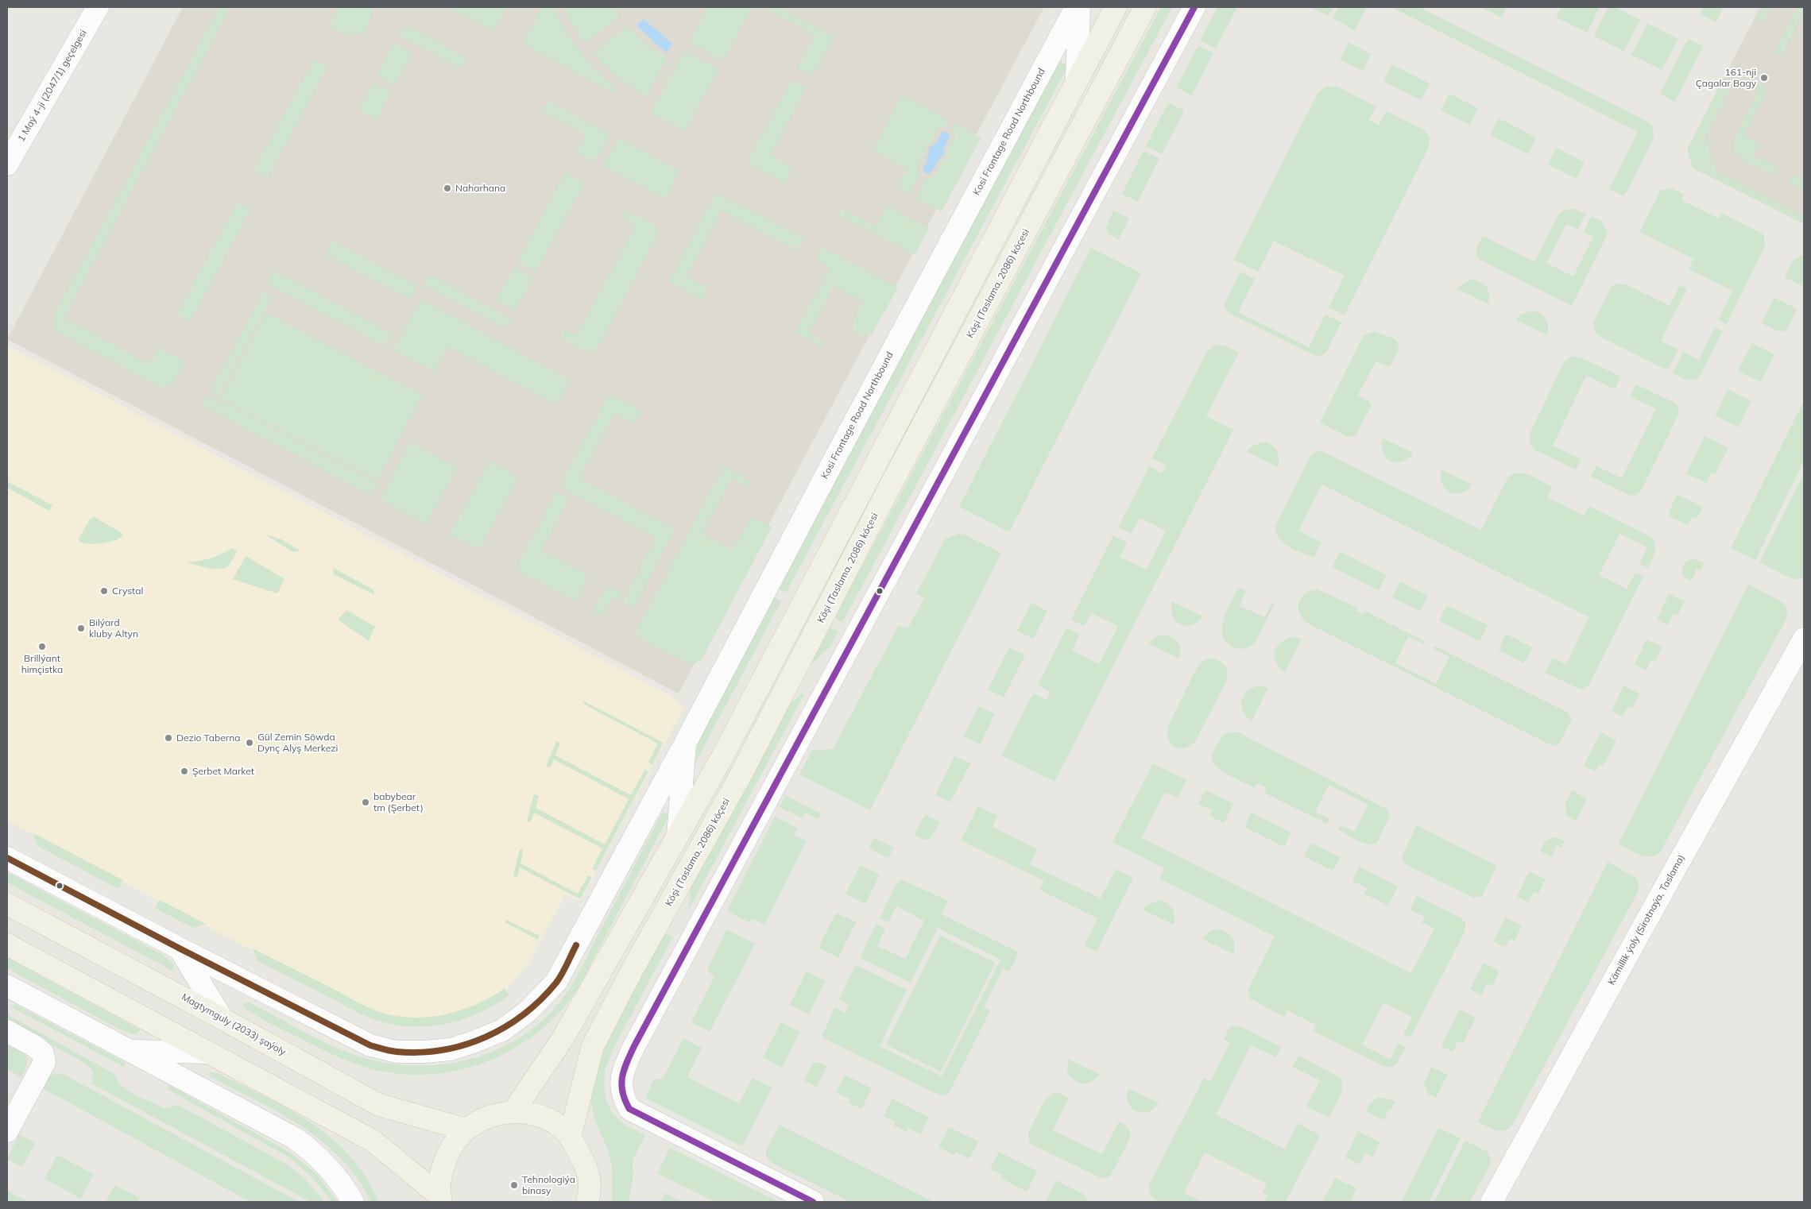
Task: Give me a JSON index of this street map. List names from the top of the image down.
{
  "streets": {
    "main road": ["Köşi (Taslama, 2086) köçesi", "Magtymguly (2033) şaýoly"],
    "street": ["1 Maý 4-ji (2047/1) geçelgesi", "Kosi Frontage Road Northbound", "Kämillik ýoly (Sirotnaýa, Taslama)"]
  },
  "places": [
    "161-nji Çagalar Bagy",
    "Naharhana",
    "Crystal",
    "Bilýard kluby Altyn",
    "Brillýant himçistka",
    "Dezio Taberna",
    "Gül Zemin Söwda Dynç Alyş Merkezi",
    "Şerbet Market",
    "babybear tm (Şerbet)",
    "Tehnologiýa binasy"
  ]
}
